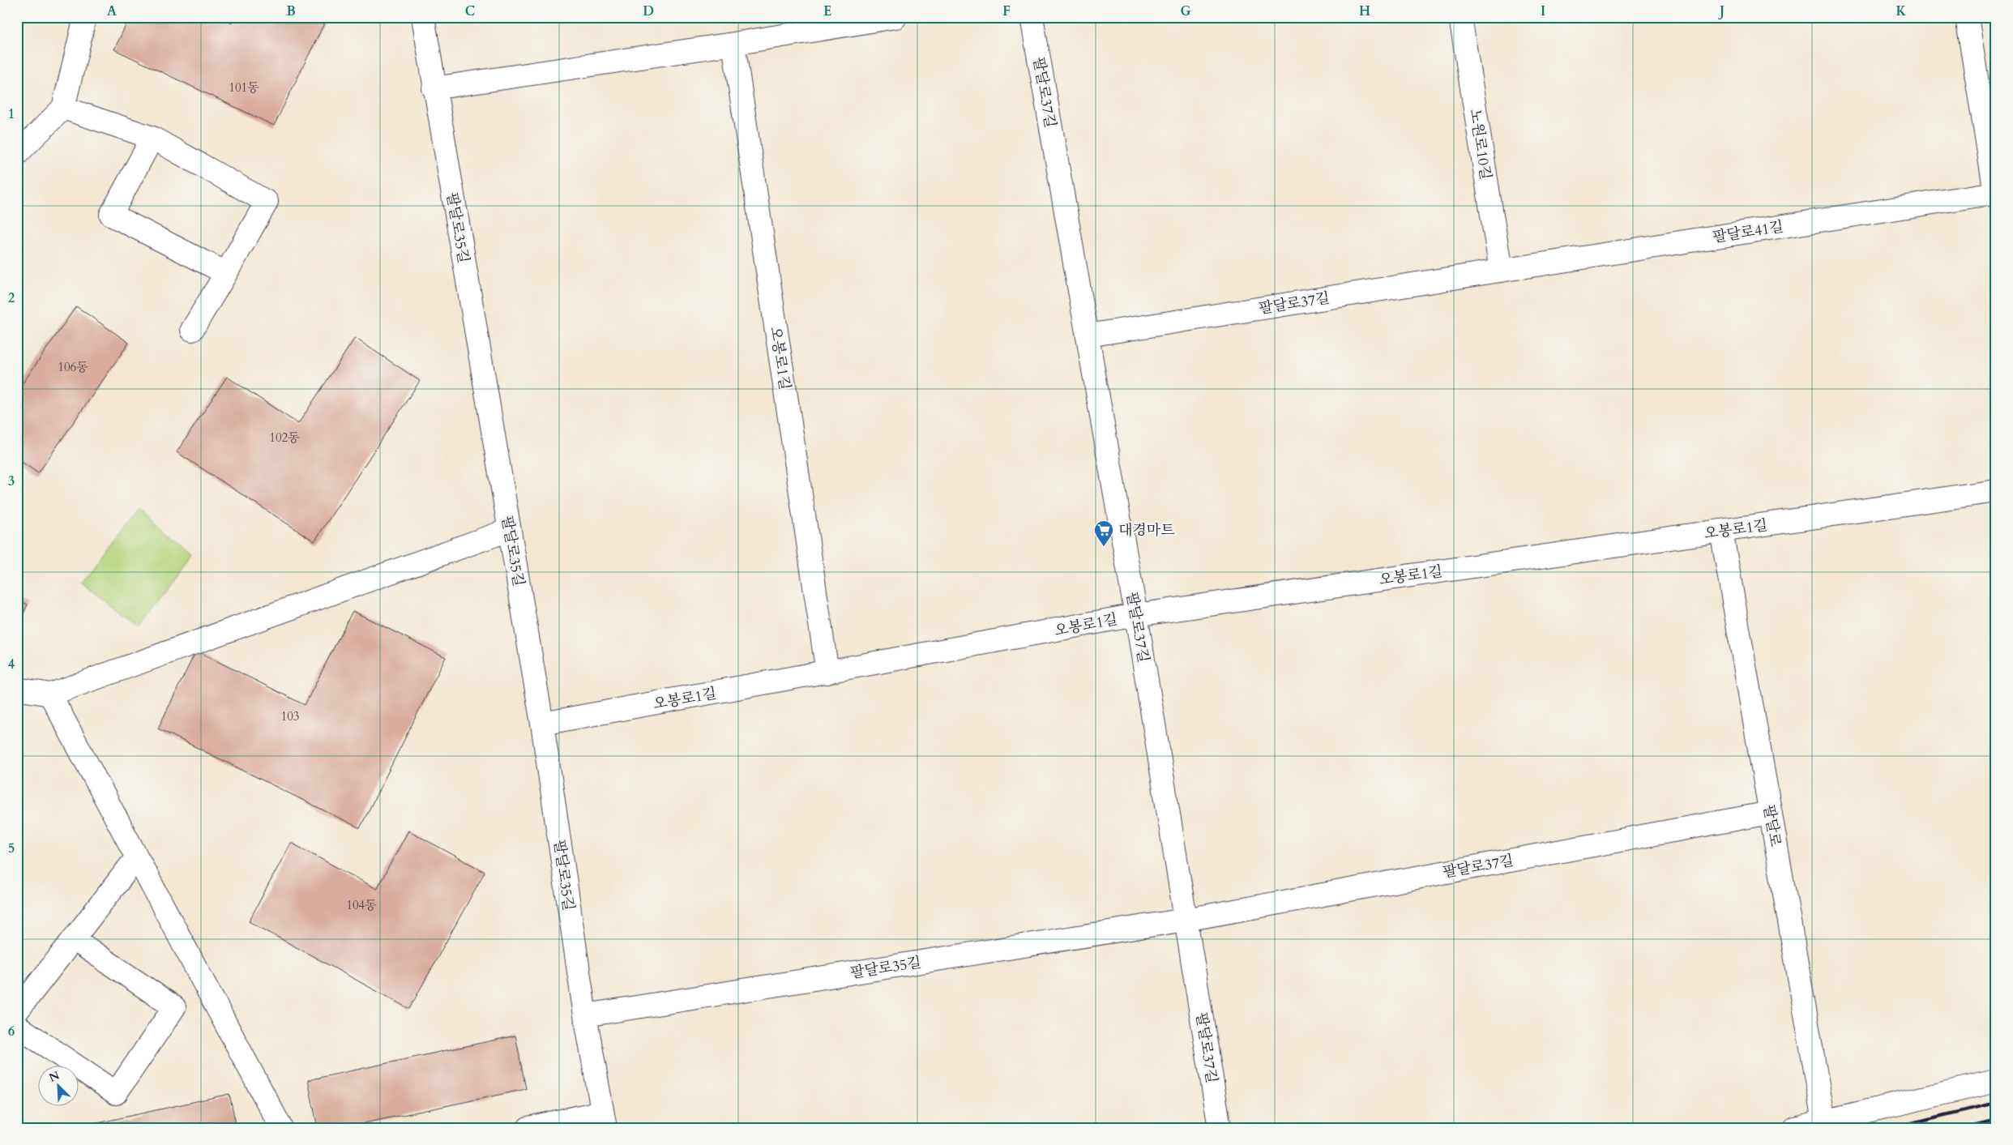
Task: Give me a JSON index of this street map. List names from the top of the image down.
{
  "streets": {
    "street": [
      "팔달로37길",
      "노원로10길",
      "팔달로35길",
      "팔달로41길",
      "오봉로1길",
      "팔달로"
    ]
  },
  "crossings": [
    ["팔달로37길", "노원로10길"],
    ["팔달로37길", "팔달로35길"],
    ["팔달로37길", "팔달로41길"],
    ["팔달로37길", "오봉로1길"],
    ["팔달로37길", "팔달로"],
    ["노원로10길", "팔달로41길"],
    ["팔달로35길", "오봉로1길"],
    ["오봉로1길", "팔달로"]
  ],
  "places": {
    "supermarket": ["대경마트"]
  },
  "house_numbers": [
    "101동",
    "106동",
    "102동",
    "103",
    "104동"
  ],
  "north": "top left",
  "grid": {
    "columns": [
      "A",
      "B",
      "C",
      "D",
      "E",
      "F",
      "G",
      "H",
      "I",
      "J",
      "K"
    ],
    "rows": [
      "1",
      "2",
      "3",
      "4",
      "5",
      "6"
    ]
  }
}
